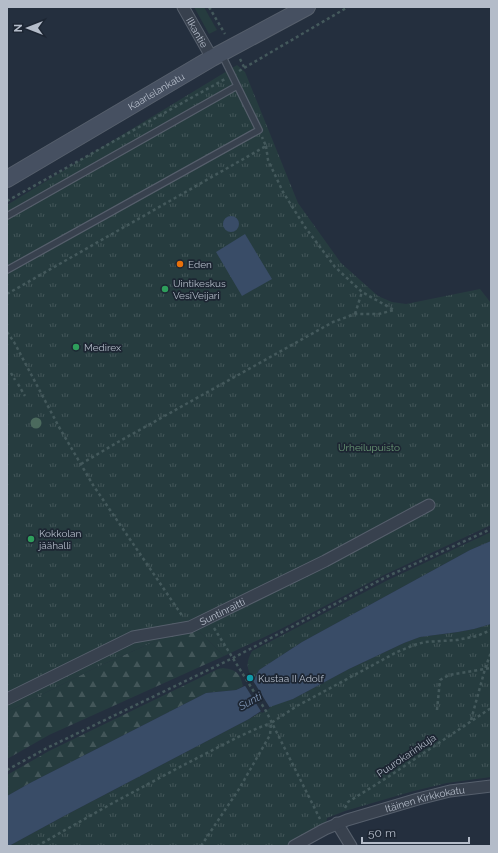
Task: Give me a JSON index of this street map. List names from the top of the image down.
{
  "streets": {
    "main road": ["Kaarlelankatu"],
    "street": ["Ilkantie", "Suntinraitti", "Itäinen Kirkkokatu"],
    "path": ["Puurokarinkuja"]
  },
  "crossings": [
    ["Ilkantie", "Kaarlelankatu"],
    ["Puurokarinkuja", "Itäinen Kirkkokatu"]
  ],
  "water": ["Sunti"],
  "parks": ["Urheilupuisto"],
  "places": [
    "Eden",
    "Uintikeskus VesiVeijari",
    "Medirex",
    "Kokkolan jäähalli",
    "Kustaa II Adolf"
  ],
  "scale_bar": "50 m",
  "north": "left"
}
